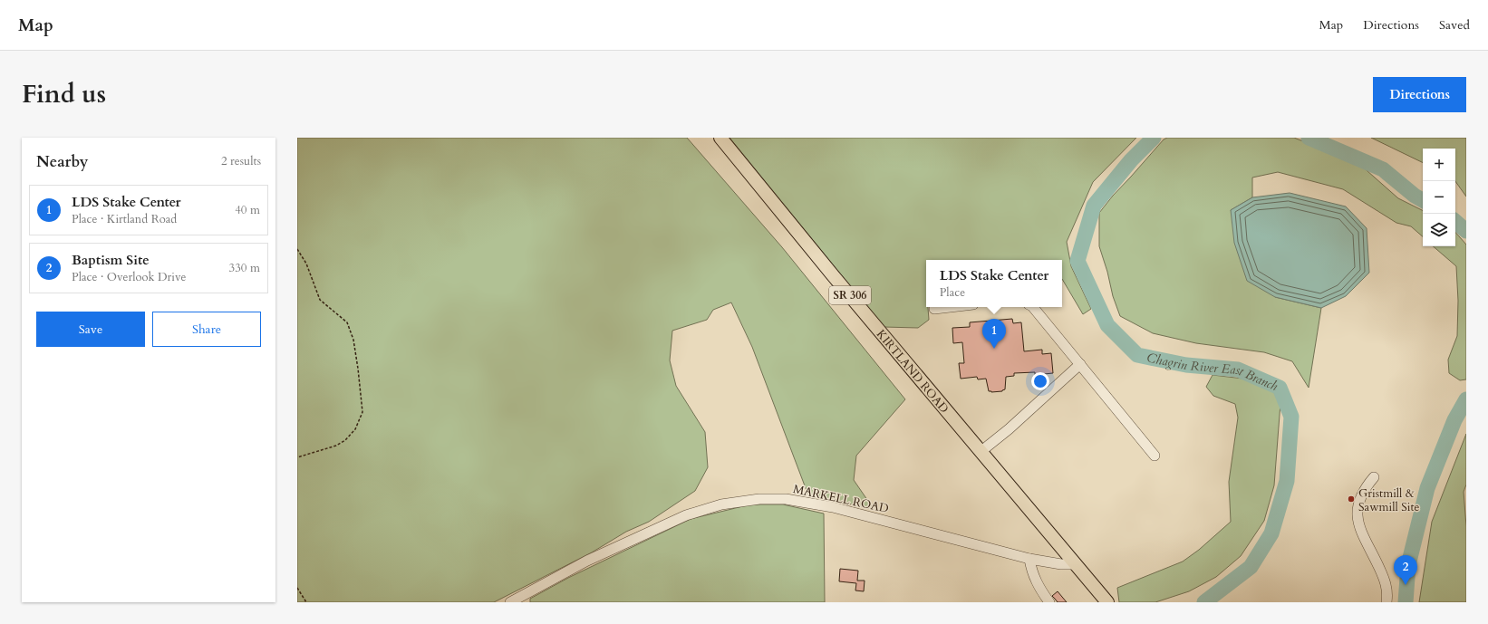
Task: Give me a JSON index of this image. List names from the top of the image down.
{
  "streets": {
    "main road": ["SR 306", "KIRTLAND ROAD"],
    "street": ["MARKELL ROAD"]
  },
  "crossings": [
    ["KIRTLAND ROAD", "MARKELL ROAD"]
  ],
  "water": ["Chagrin River East Branch"],
  "places": ["Gristmill & Sawmill Site"],
  "page": {
    "header": "Map",
    "nav": ["Map", "Directions", "Saved"],
    "title": "Find us",
    "buttons": [
      "Directions",
      ["Save", "Share"]
    ],
    "heading": ["Nearby", "2 results"],
    "map_buttons": ["+", "−"],
    "list": [
      {
        "mark": "1",
        "name": "LDS Stake Center",
        "note": "Place · Kirtland Road",
        "value": "40 m"
      },
      {
        "mark": "2",
        "name": "Baptism Site",
        "note": "Place · Overlook Drive",
        "value": "330 m"
      }
    ],
    "popup": ["LDS Stake Center", "Place"],
    "pins": ["1", "2"]
  }
}
